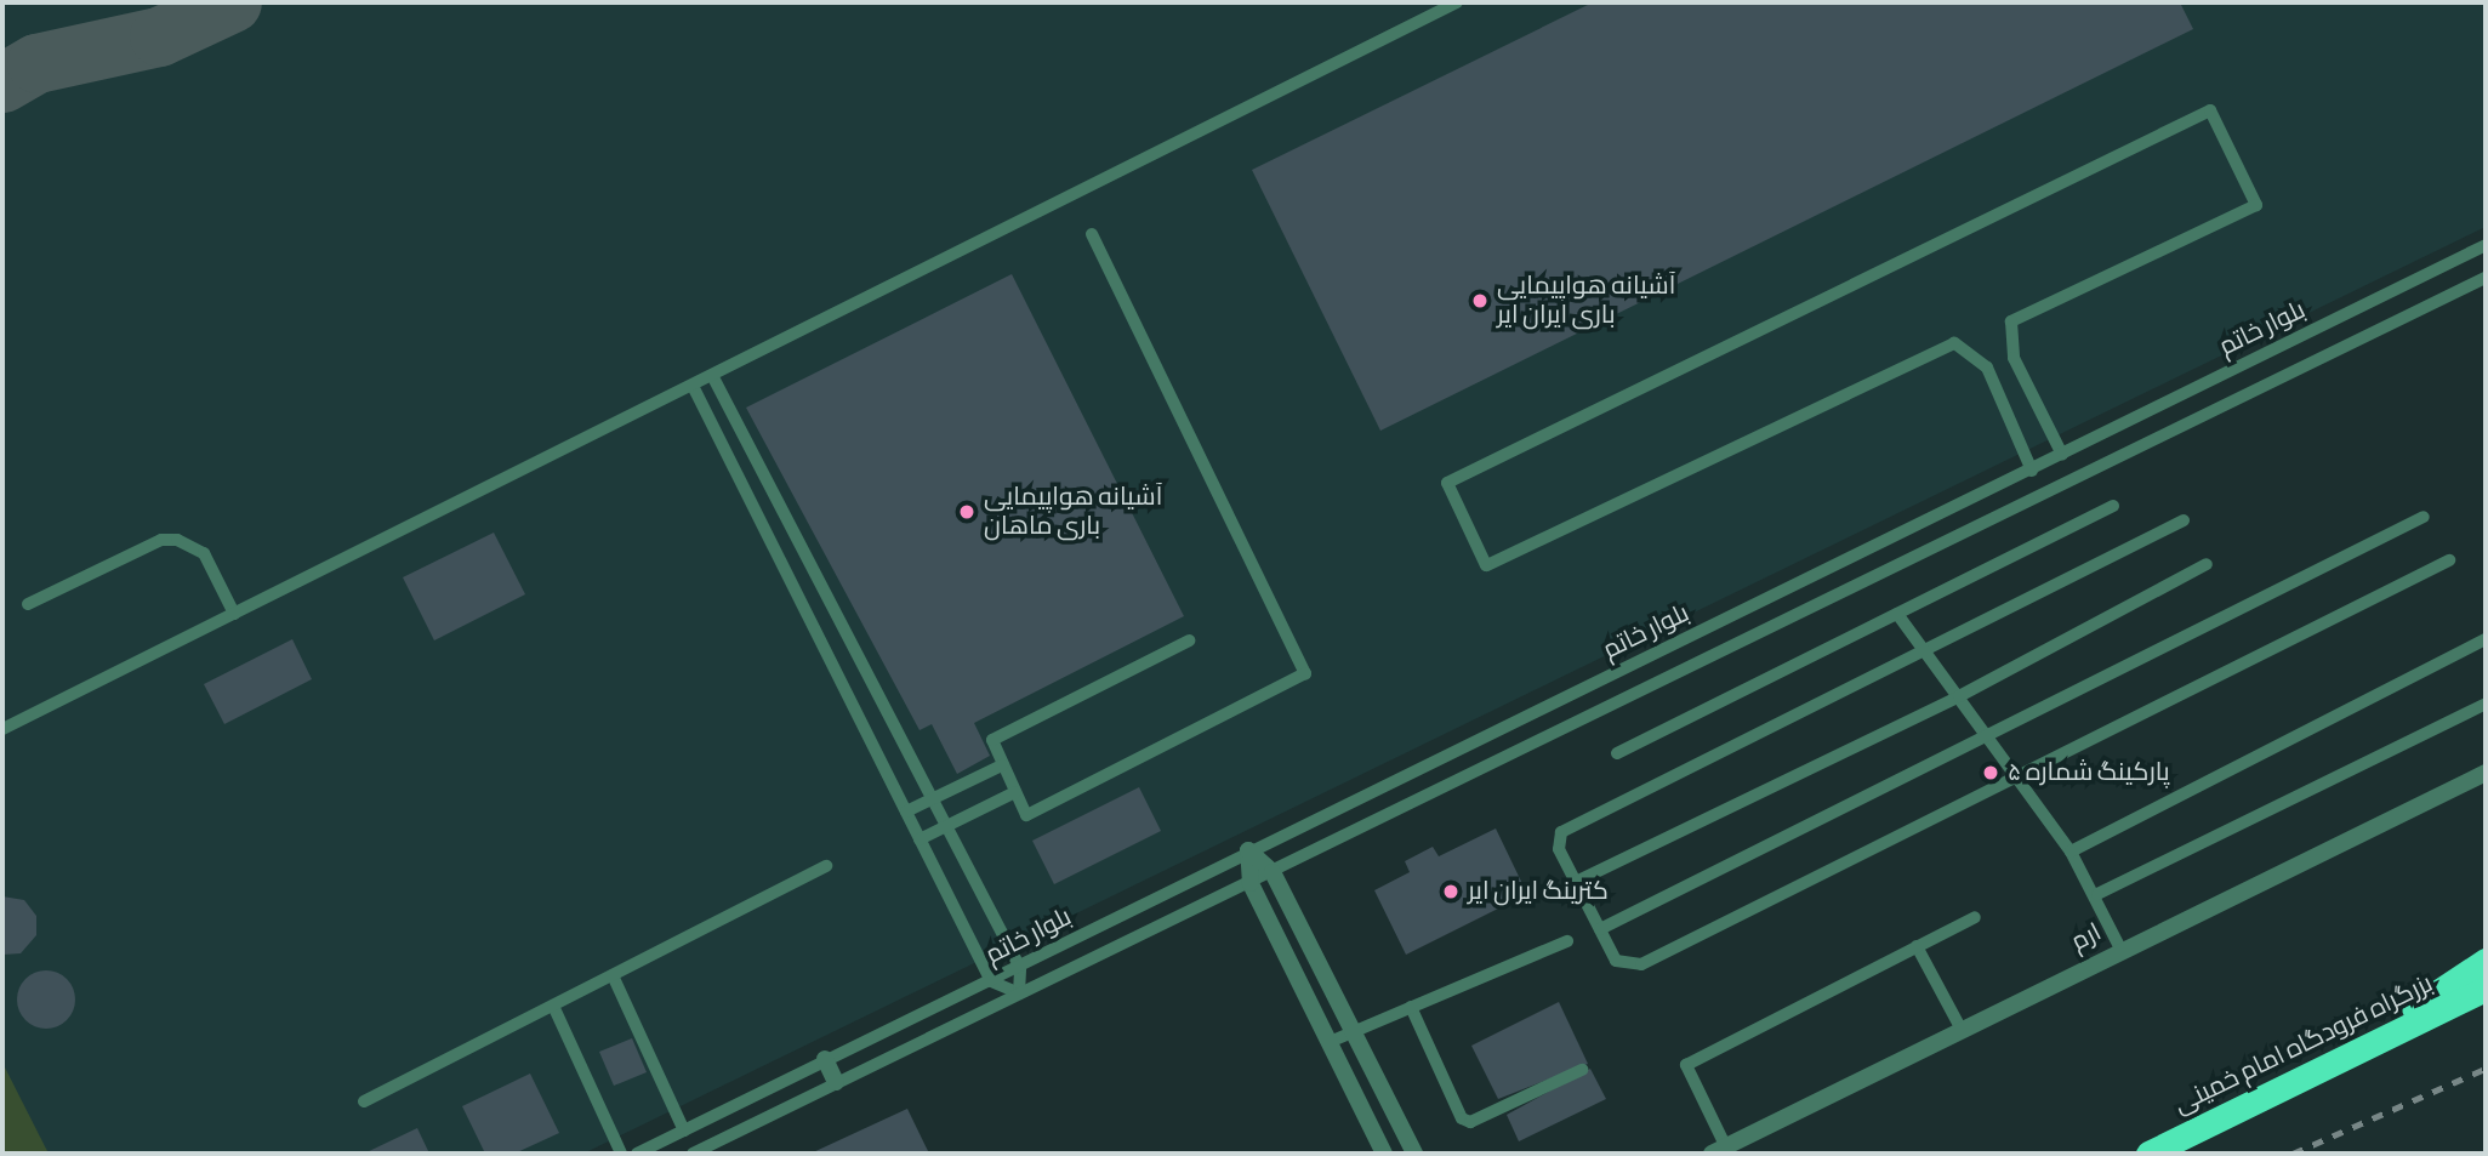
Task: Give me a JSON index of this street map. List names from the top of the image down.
{
  "streets": {
    "highway": ["بزرگراه فرودگاه امام خمینی"],
    "street": ["ارم"],
    "lane": ["بلوار خاتم"]
  },
  "places": [
    "آشیانه هواپیمایی باری ایران ایر",
    "آشیانه هواپیمایی باری ماهان",
    "پارکینگ شماره ۵",
    "کترینگ ایران ایر"
  ]
}
